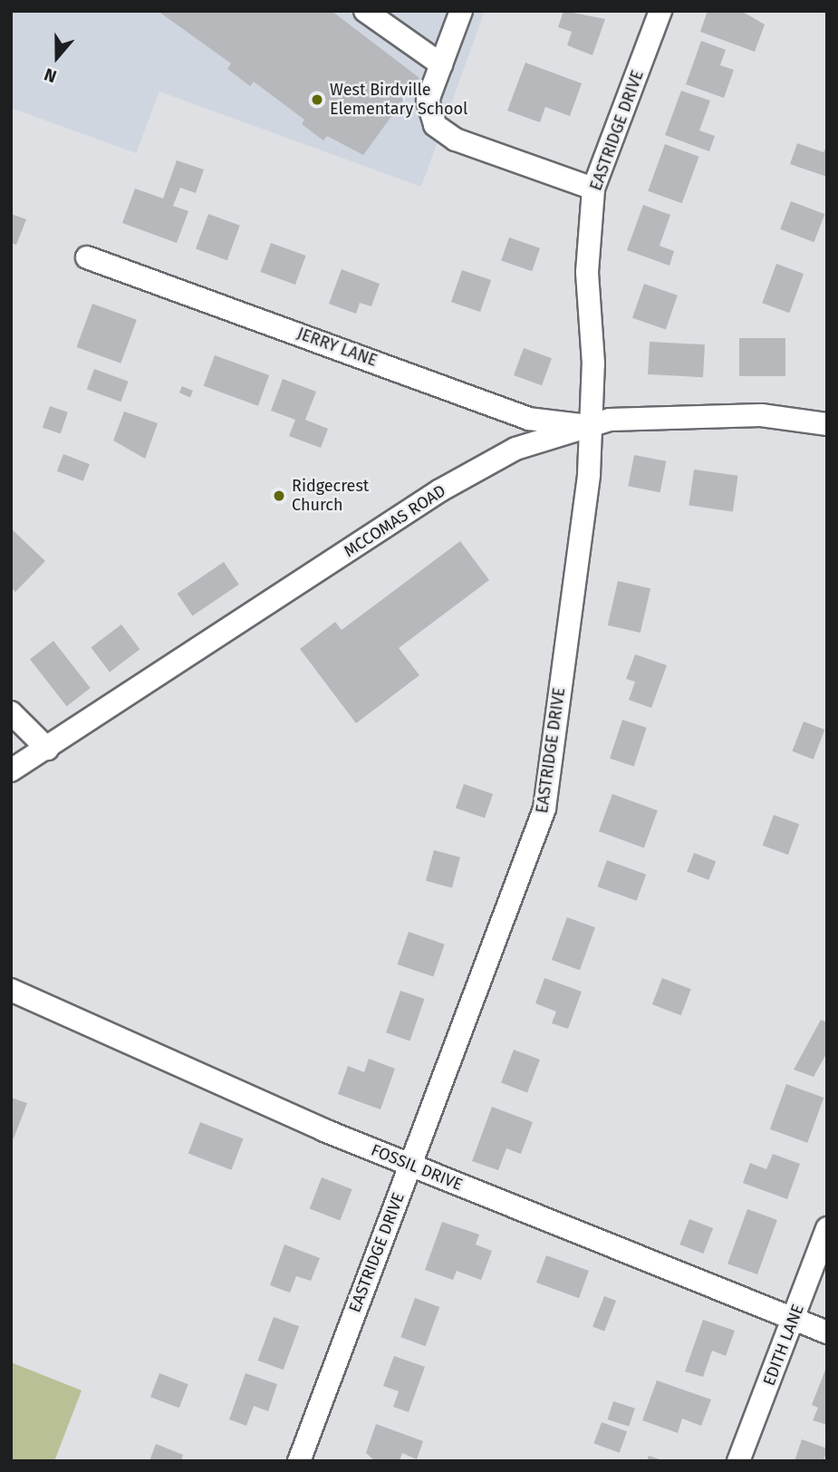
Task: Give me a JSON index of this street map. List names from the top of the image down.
{
  "streets": {
    "street": [
      "EASTRIDGE DRIVE",
      "JERRY LANE",
      "MCCOMAS ROAD",
      "FOSSIL DRIVE",
      "EDITH LANE"
    ]
  },
  "crossings": [
    ["EASTRIDGE DRIVE", "JERRY LANE"],
    ["EASTRIDGE DRIVE", "MCCOMAS ROAD"],
    ["EASTRIDGE DRIVE", "FOSSIL DRIVE"],
    ["JERRY LANE", "MCCOMAS ROAD"],
    ["FOSSIL DRIVE", "EDITH LANE"]
  ],
  "places": ["West Birdville Elementary School", "Ridgecrest Church"],
  "north": "bottom"
}
